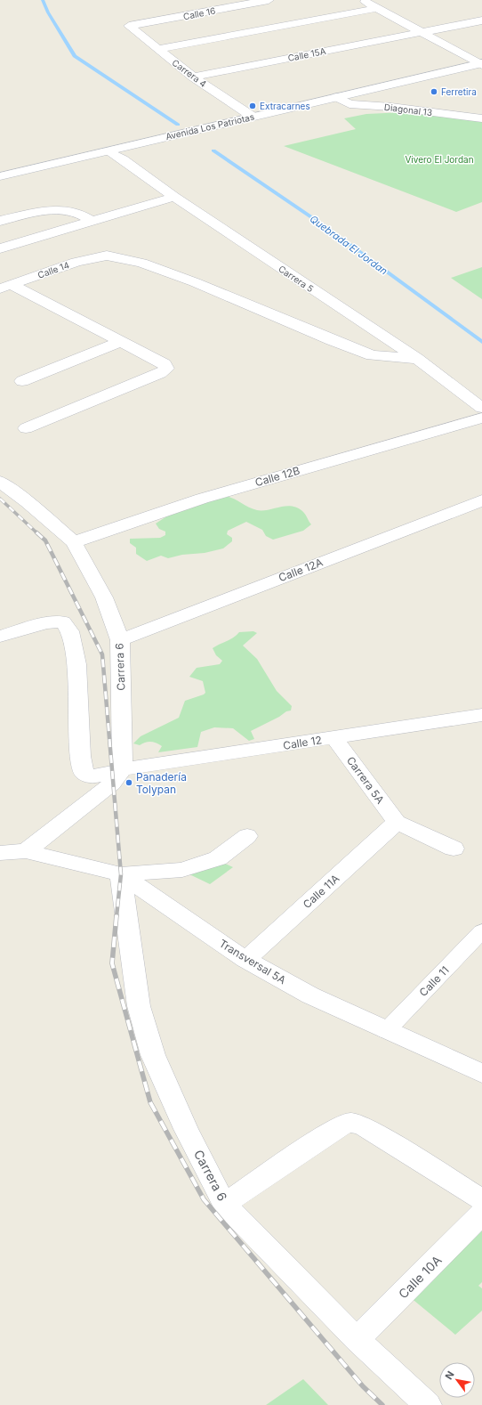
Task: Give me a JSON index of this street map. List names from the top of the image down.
{
  "streets": {
    "street": [
      "Calle 16",
      "Calle 15A",
      "Carrera 4",
      "Diagonal 13",
      "Avenida Los Patriotas",
      "Calle 14",
      "Carrera 5",
      "Calle 12B",
      "Calle 12A",
      "Carrera 6",
      "Calle 12",
      "Carrera 5A",
      "Calle 11A",
      "Transversal 5A",
      "Calle 11",
      "Calle 10A"
    ]
  },
  "crossings": [
    ["Calle 16", "Carrera 4"],
    ["Calle 15A", "Carrera 4"],
    ["Carrera 4", "Avenida Los Patriotas"],
    ["Diagonal 13", "Avenida Los Patriotas"],
    ["Avenida Los Patriotas", "Carrera 5"],
    ["Calle 14", "Carrera 5"],
    ["Calle 12B", "Carrera 6"],
    ["Calle 12A", "Carrera 6"],
    ["Carrera 6", "Calle 12"],
    ["Carrera 6", "Transversal 5A"],
    ["Carrera 6", "Calle 10A"],
    ["Calle 12", "Carrera 5A"],
    ["Carrera 5A", "Calle 11A"],
    ["Calle 11A", "Transversal 5A"],
    ["Transversal 5A", "Calle 11"]
  ],
  "water": ["Quebrada El Jordan"],
  "parks": ["Vivero El Jordan"],
  "places": ["Ferretira", "Extracarnes", "Panadería Tolypan"],
  "north": "top left"
}
